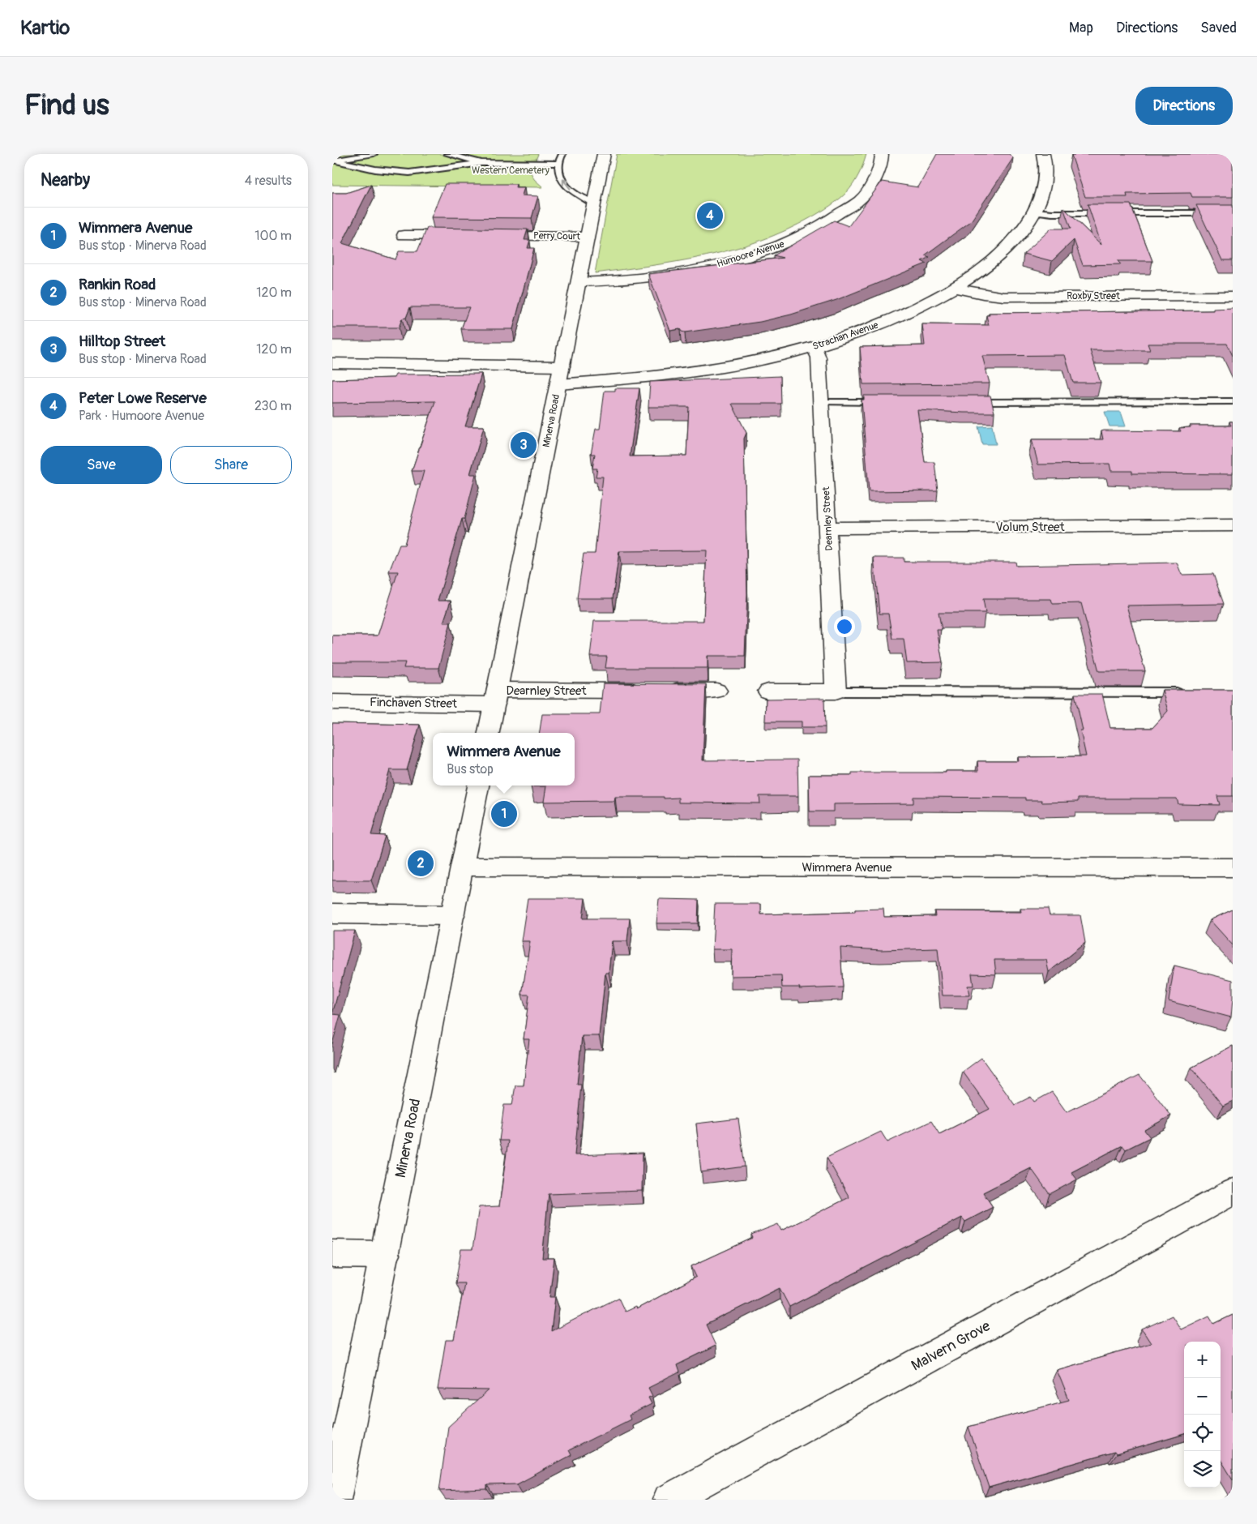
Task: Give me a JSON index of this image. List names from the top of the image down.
{
  "streets": {
    "street": [
      "Perry Court",
      "Humoore Avenue",
      "Roxby Street",
      "Strachan Avenue",
      "Minerva Road",
      "Dearnley Street",
      "Volum Street",
      "Finchaven Street",
      "Wimmera Avenue",
      "Malvern Grove"
    ]
  },
  "crossings": [
    ["Perry Court", "Minerva Road"],
    ["Humoore Avenue", "Minerva Road"],
    ["Roxby Street", "Strachan Avenue"],
    ["Strachan Avenue", "Minerva Road"],
    ["Strachan Avenue", "Dearnley Street"],
    ["Minerva Road", "Dearnley Street"],
    ["Minerva Road", "Finchaven Street"],
    ["Minerva Road", "Wimmera Avenue"],
    ["Dearnley Street", "Volum Street"],
    ["Dearnley Street", "Finchaven Street"]
  ],
  "parks": ["Western Cemetery"],
  "page": {
    "header": "Kartio",
    "nav": ["Map", "Directions", "Saved"],
    "buttons": [
      "Directions",
      ["Save", "Share"]
    ],
    "title": "Find us",
    "heading": ["Nearby", "4 results"],
    "pins": [
      "4",
      "3",
      "1",
      "2"
    ],
    "list": [
      {
        "mark": "1",
        "name": "Wimmera Avenue",
        "note": "Bus stop · Minerva Road",
        "value": "100 m"
      },
      {
        "mark": "2",
        "name": "Rankin Road",
        "note": "Bus stop · Minerva Road",
        "value": "120 m"
      },
      {
        "mark": "3",
        "name": "Hilltop Street",
        "note": "Bus stop · Minerva Road",
        "value": "120 m"
      },
      {
        "mark": "4",
        "name": "Peter Lowe Reserve",
        "note": "Park · Humoore Avenue",
        "value": "230 m"
      }
    ],
    "popup": ["Wimmera Avenue", "Bus stop"],
    "map_buttons": ["+", "−"]
  }
}
